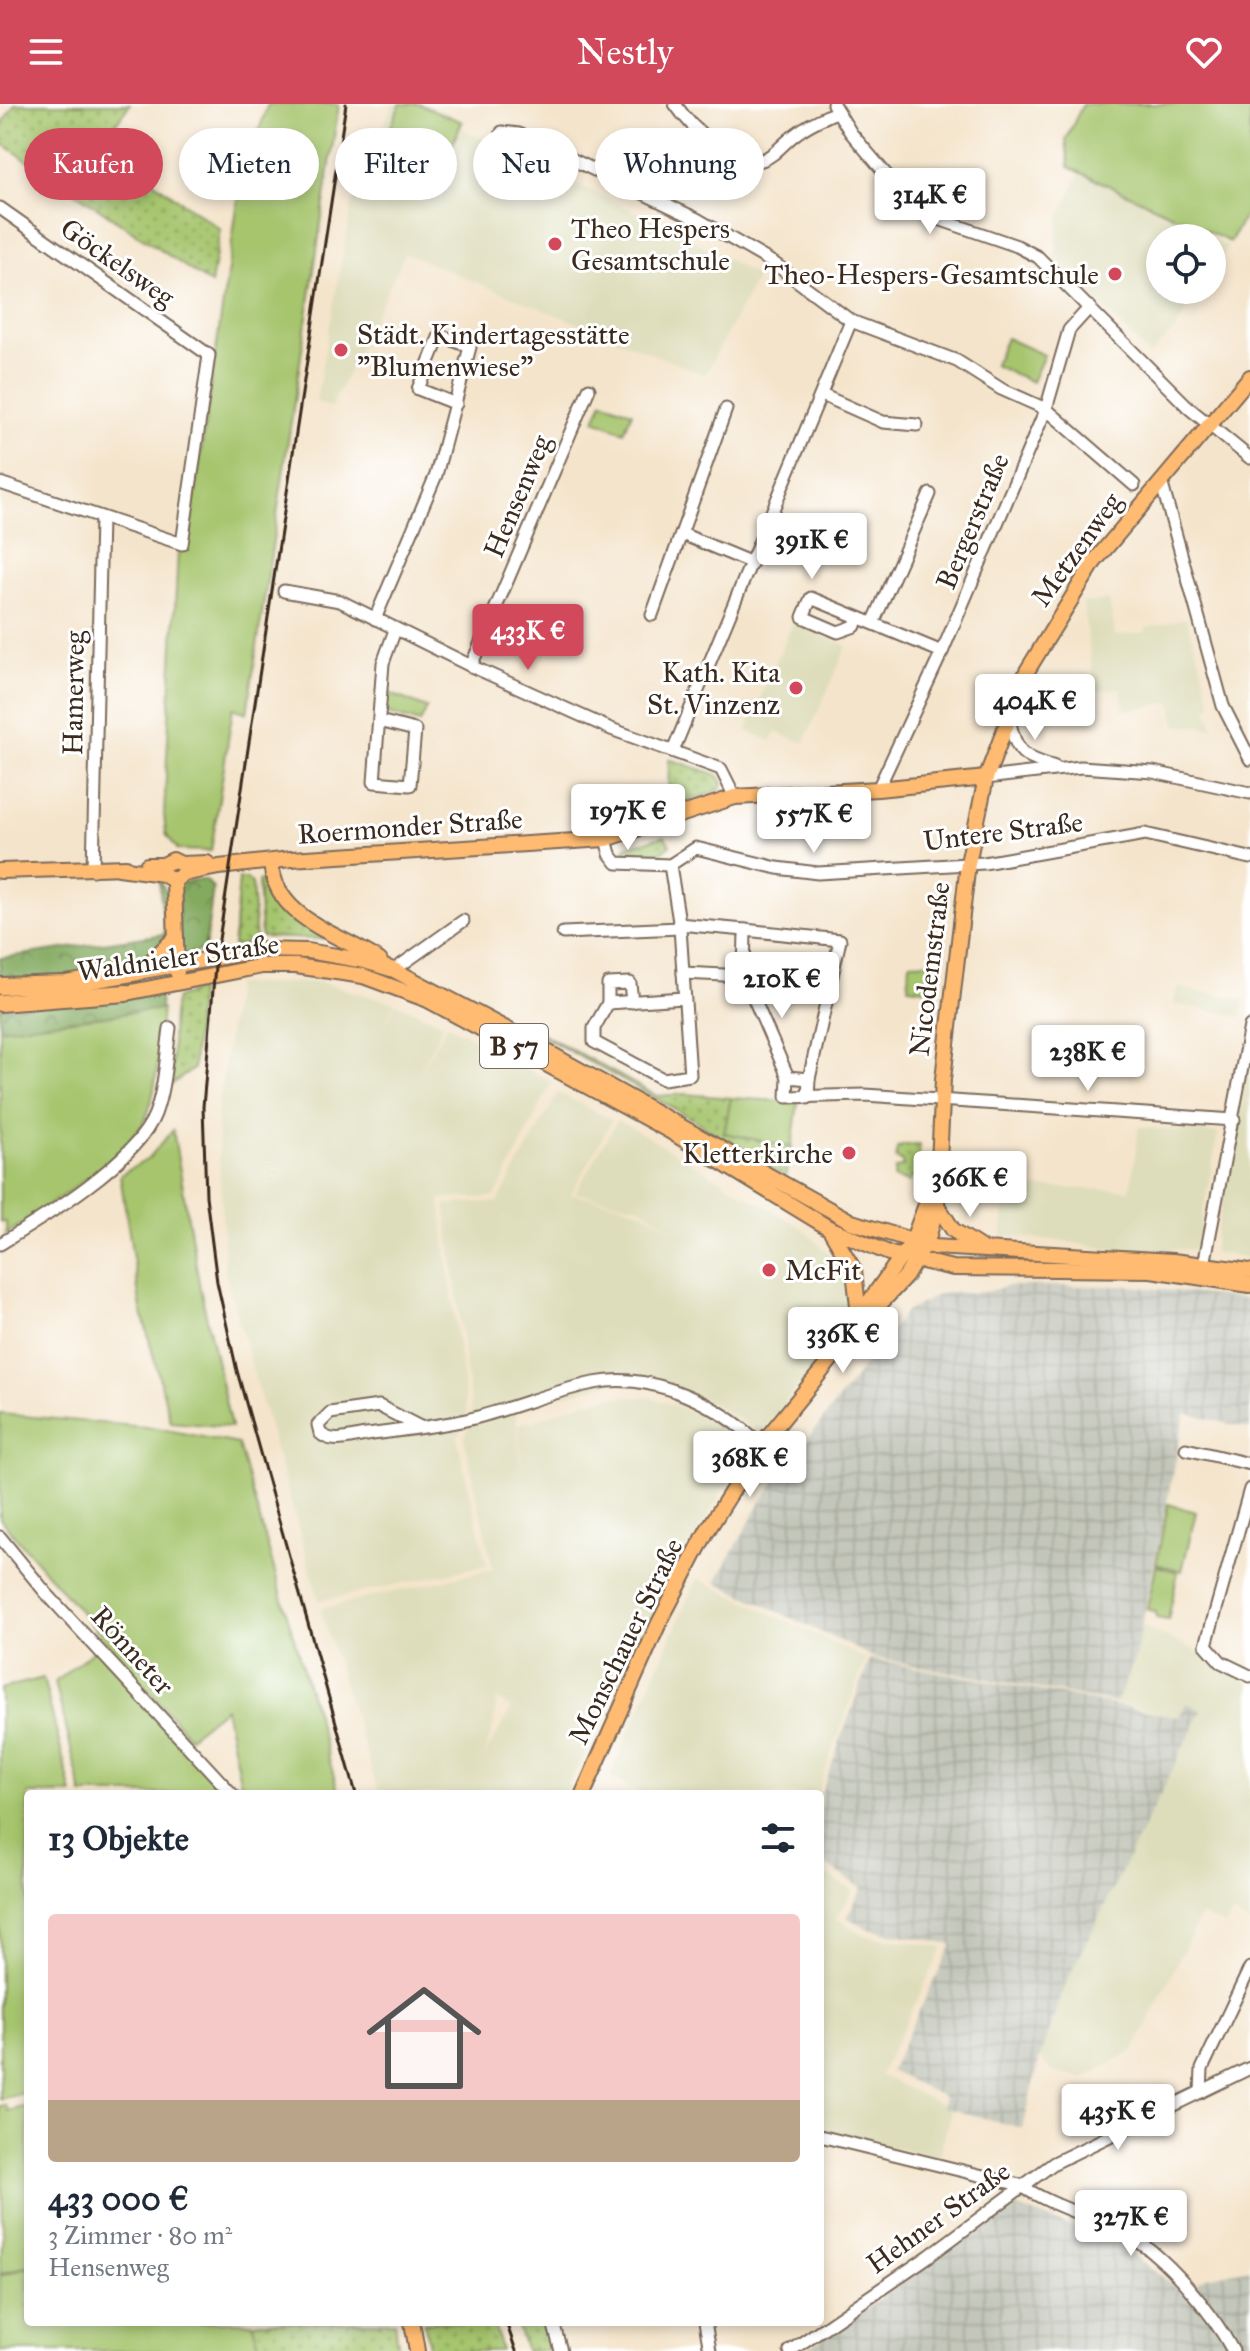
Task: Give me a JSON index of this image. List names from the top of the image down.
{
  "streets": {
    "highway": ["Waldnieler Straße", "B 57"],
    "main road": [
      "Metzenweg",
      "Roermonder Straße",
      "Nicodemstraße",
      "Monschauer Straße"
    ],
    "street": [
      "Göckelsweg",
      "Hensenweg",
      "Bergerstraße",
      "Hamerweg",
      "Untere Straße",
      "Rönneter",
      "Hehner Straße"
    ]
  },
  "crossings": [
    ["Göckelsweg", "Hamerweg"],
    ["Bergerstraße", "Roermonder Straße"],
    ["Metzenweg", "Roermonder Straße"],
    ["Metzenweg", "Nicodemstraße"],
    ["Hamerweg", "Roermonder Straße"],
    ["Roermonder Straße", "Nicodemstraße"],
    ["Untere Straße", "Nicodemstraße"],
    ["Waldnieler Straße", "Nicodemstraße"],
    ["Waldnieler Straße", "Monschauer Straße"],
    ["Nicodemstraße", "Monschauer Straße"]
  ],
  "places": [
    "Theo Hespers Gesamtschule",
    "Theo-Hespers-Gesamtschule",
    "Städt. Kindertagesstätte \"Blumenwiese\"",
    "Kath. Kita St. Vinzenz",
    "Kletterkirche",
    "McFit"
  ],
  "page": {
    "header": "Nestly",
    "chip": [
      "Kaufen",
      "Mieten",
      "Filter",
      "Neu",
      "Wohnung"
    ],
    "price": [
      "314K €",
      "391K €",
      "433K €",
      "404K €",
      "197K €",
      "557K €",
      "210K €",
      "238K €",
      "366K €",
      "336K €",
      "368K €",
      "435K €",
      "327K €"
    ],
    "heading": "13 Objekte",
    "list": [
      {
        "name": "433 000 €",
        "note": "3 Zimmer · 80 m² · Hensenweg"
      }
    ]
  }
}
